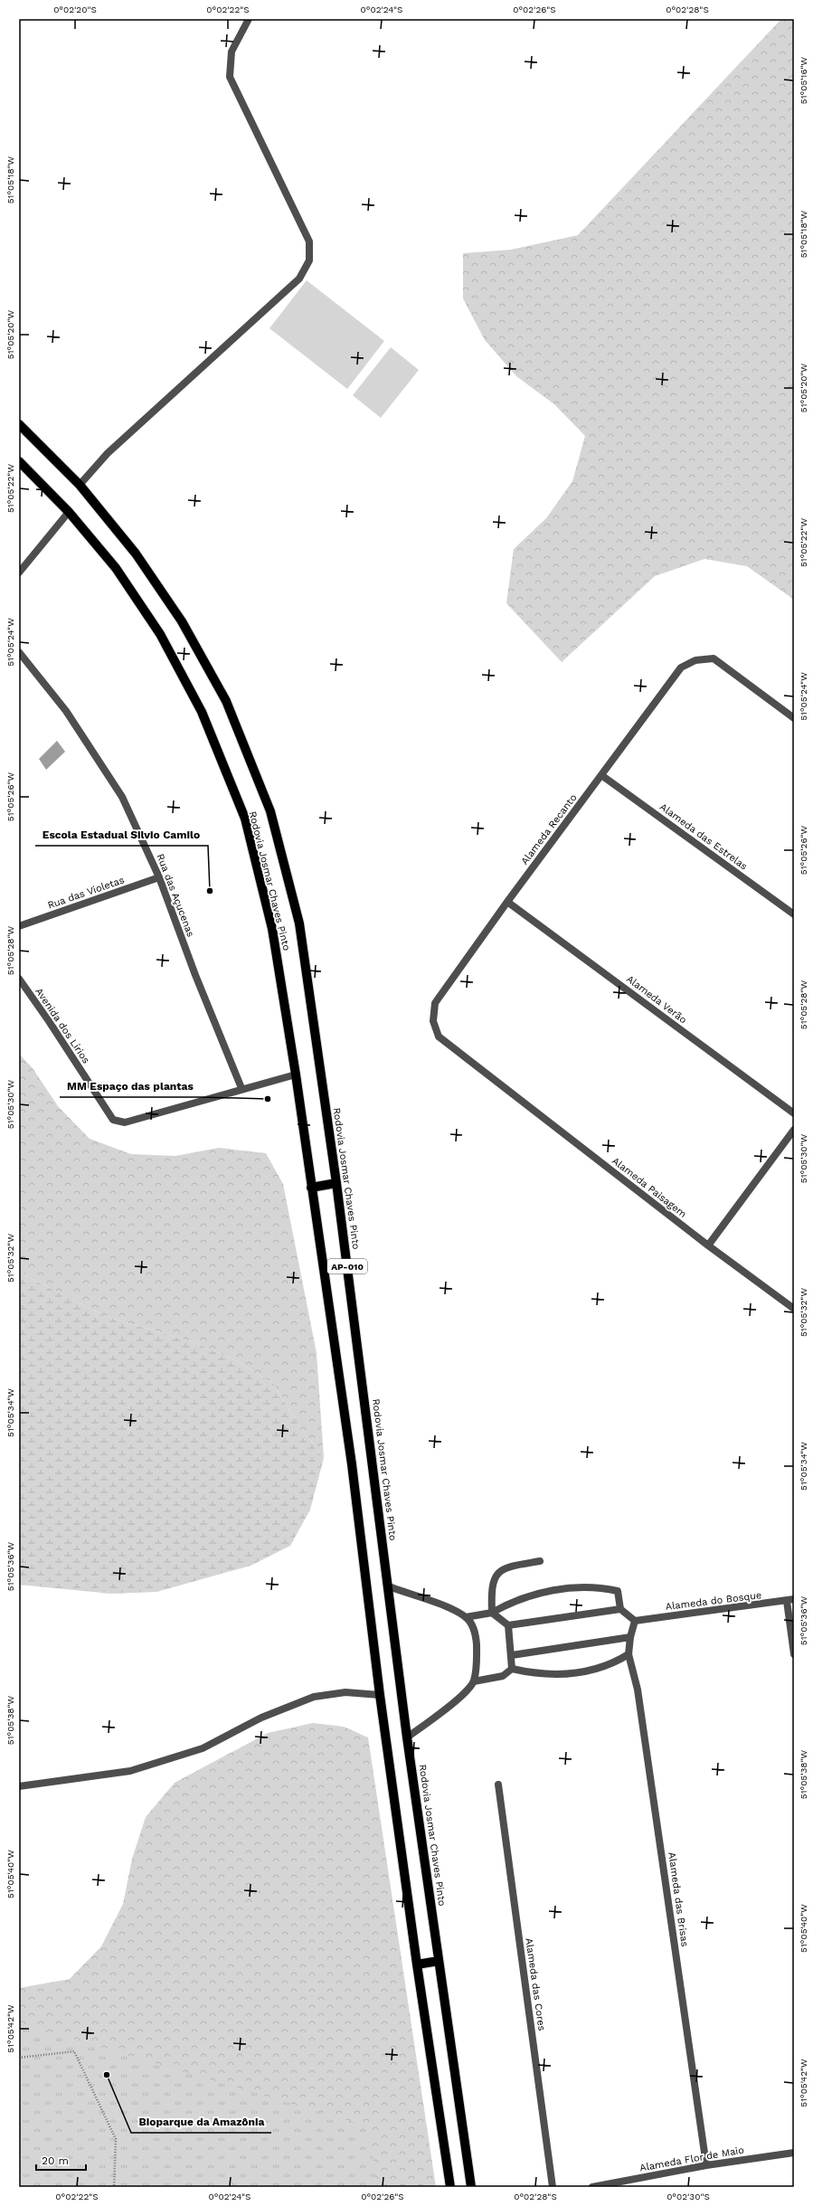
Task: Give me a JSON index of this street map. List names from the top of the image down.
{
  "streets": {
    "main road": ["Rodovia Josmar Chaves Pinto", "AP-010"],
    "street": [
      "Alameda Recanto",
      "Alameda das Estrelas",
      "Rua das Violetas",
      "Rua das Açucenas",
      "Alameda Verão",
      "Avenida dos Lírios",
      "Alameda Paisagem",
      "Alameda do Bosque",
      "Alameda das Brisas",
      "Alameda das Cores",
      "Alameda Flor de Maio"
    ]
  },
  "crossings": [
    ["Alameda Recanto", "Alameda das Estrelas"],
    ["Alameda Recanto", "Alameda Verão"],
    ["Alameda Recanto", "Alameda Paisagem"],
    ["Rua das Violetas", "Rua das Açucenas"],
    ["Rua das Açucenas", "Avenida dos Lírios"],
    ["Alameda do Bosque", "Alameda das Brisas"],
    ["Alameda das Brisas", "Alameda Flor de Maio"]
  ],
  "places": ["Escola Estadual Silvio Camilo", "MM Espaço das plantas", "Bioparque da Amazônia"],
  "scale_bar": "20 m",
  "coordinates": [
    "0°02'20\"S",
    "0°02'22\"S",
    "0°02'24\"S",
    "0°02'26\"S",
    "0°02'28\"S",
    "51°05'16\"W",
    "51°05'18\"W",
    "51°05'20\"W",
    "51°05'22\"W",
    "51°05'24\"W",
    "51°05'26\"W",
    "51°05'28\"W",
    "51°05'30\"W",
    "51°05'32\"W",
    "51°05'34\"W",
    "51°05'36\"W",
    "51°05'38\"W",
    "51°05'40\"W",
    "51°05'42\"W",
    "0°02'30\"S"
  ]
}
